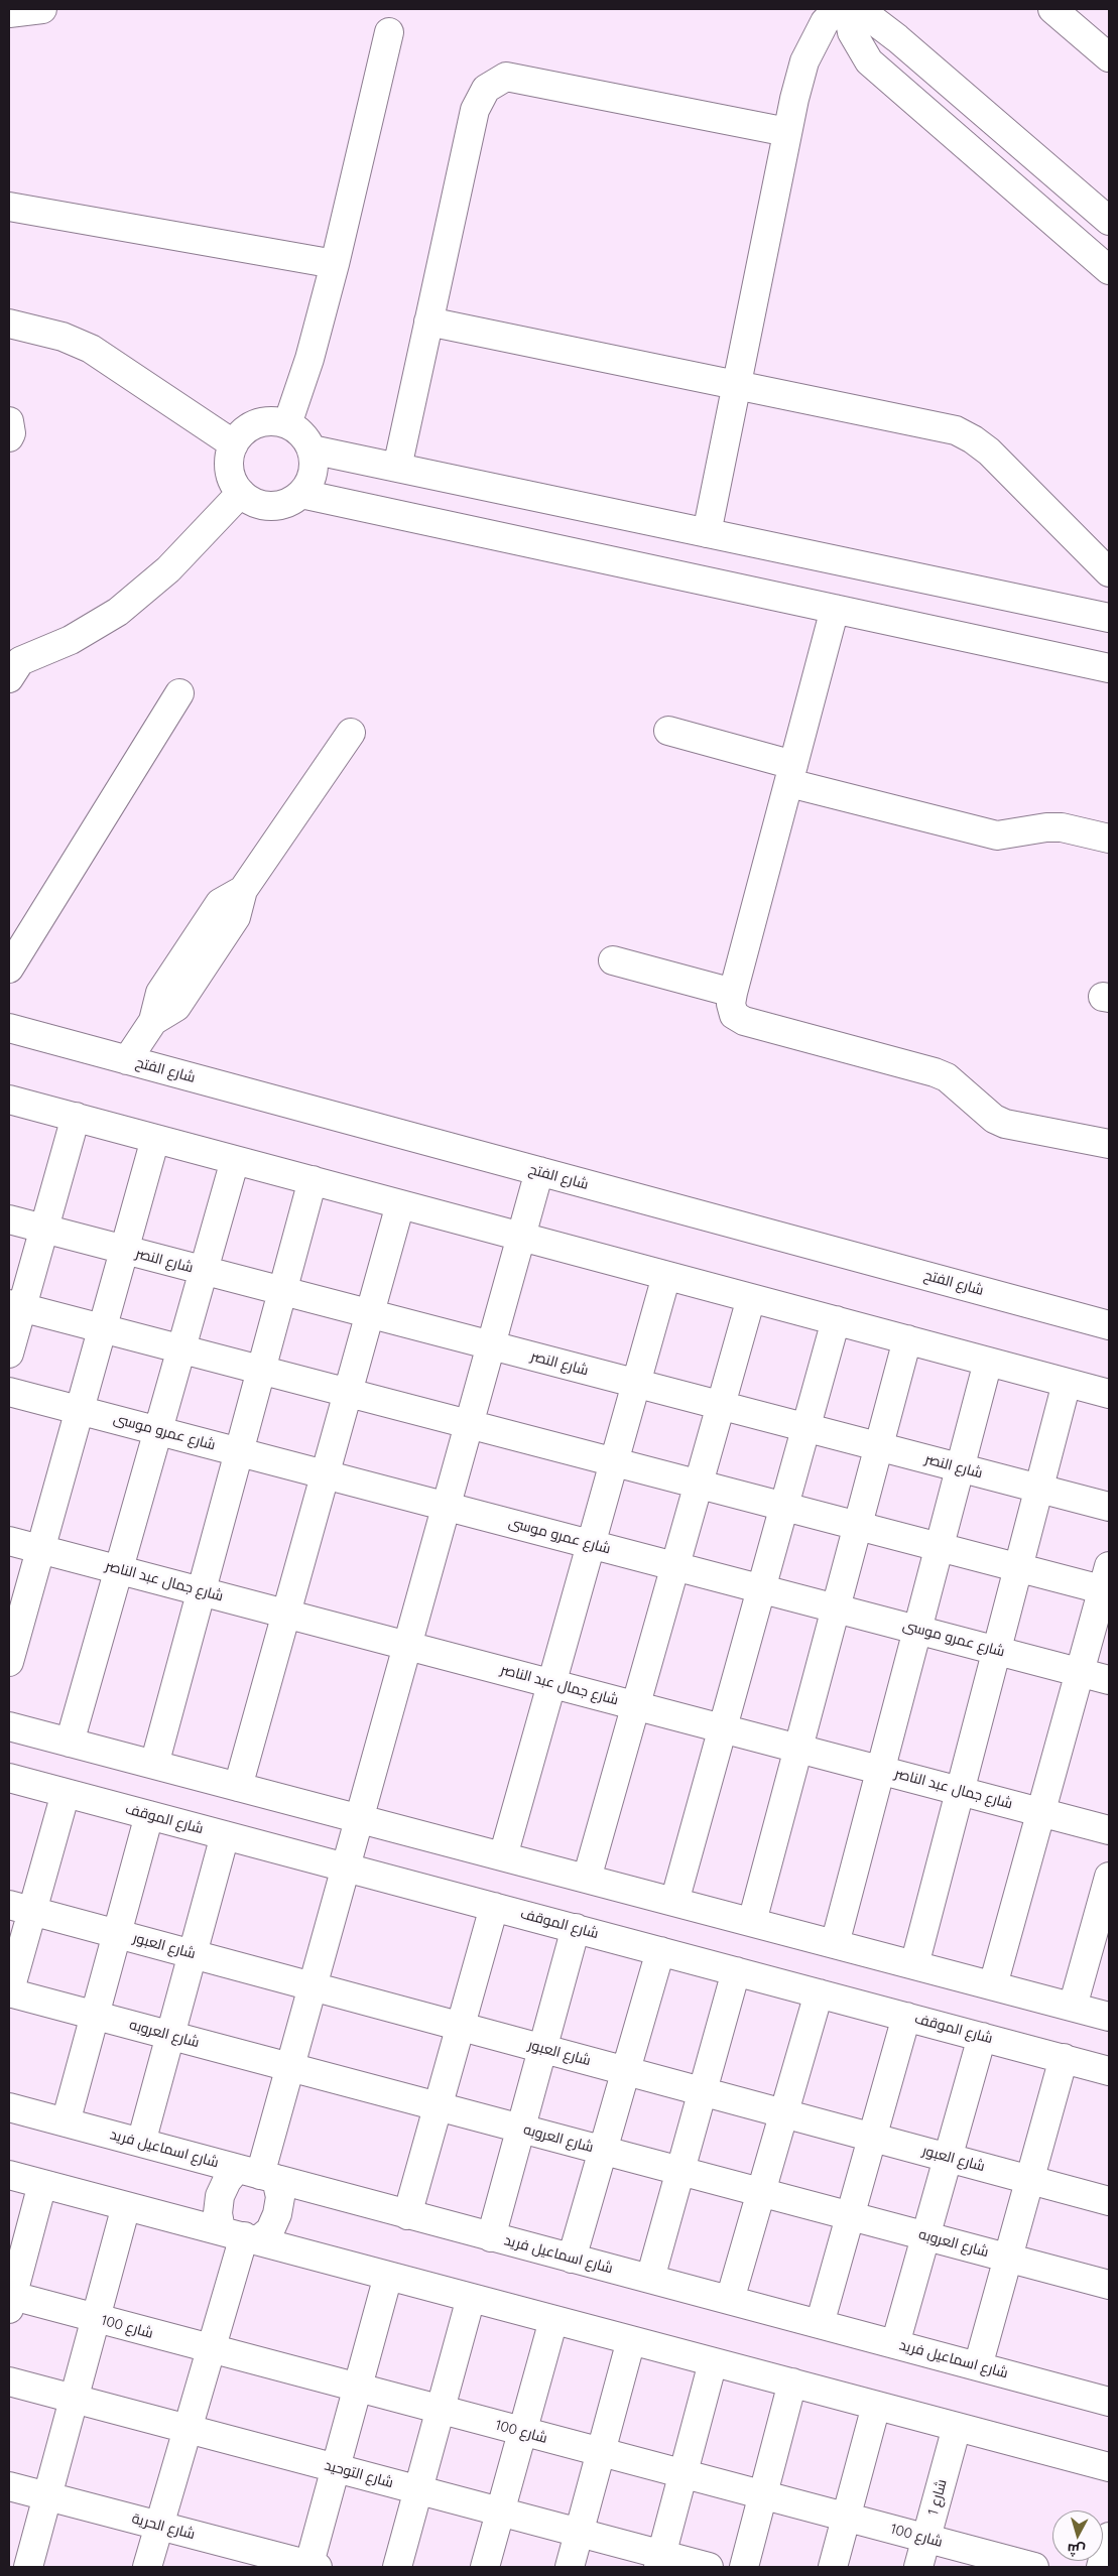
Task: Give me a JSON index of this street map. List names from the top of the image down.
{
  "streets": {
    "street": [
      "شارع الفتح",
      "شارع النصر",
      "شارع عمرو موسى",
      "شارع جمال عبد الناصر",
      "شارع الموقف",
      "شارع العبور",
      "شارع العروبه",
      "شارع اسماعيل فريد",
      "شارع 100",
      "شارع التوحيد",
      "شارع 1",
      "شارع الحرية"
    ]
  },
  "crossings": [
    ["شارع 100", "شارع 1"]
  ],
  "north": "bottom"
}
